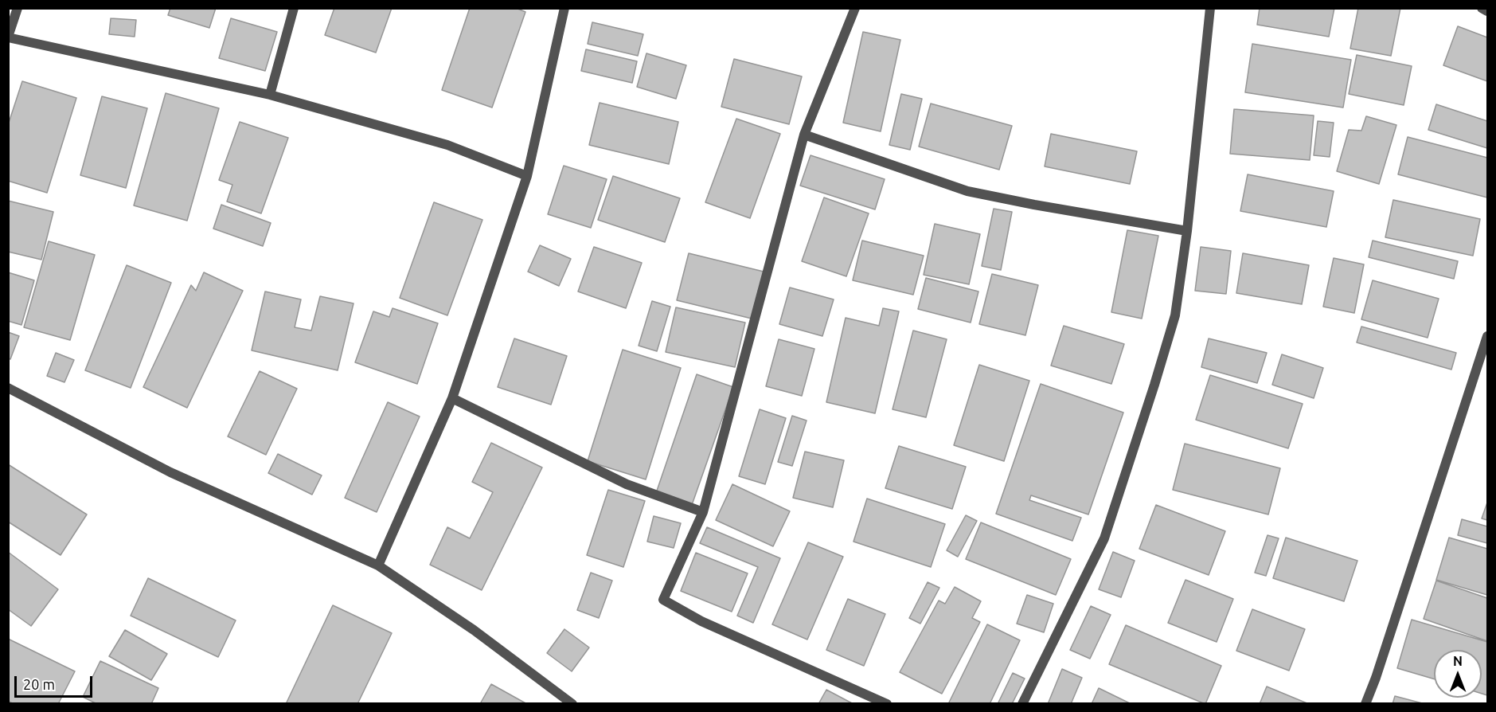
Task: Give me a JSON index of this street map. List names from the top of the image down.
{
  "scale_bar": "20 m",
  "north": "top"
}
